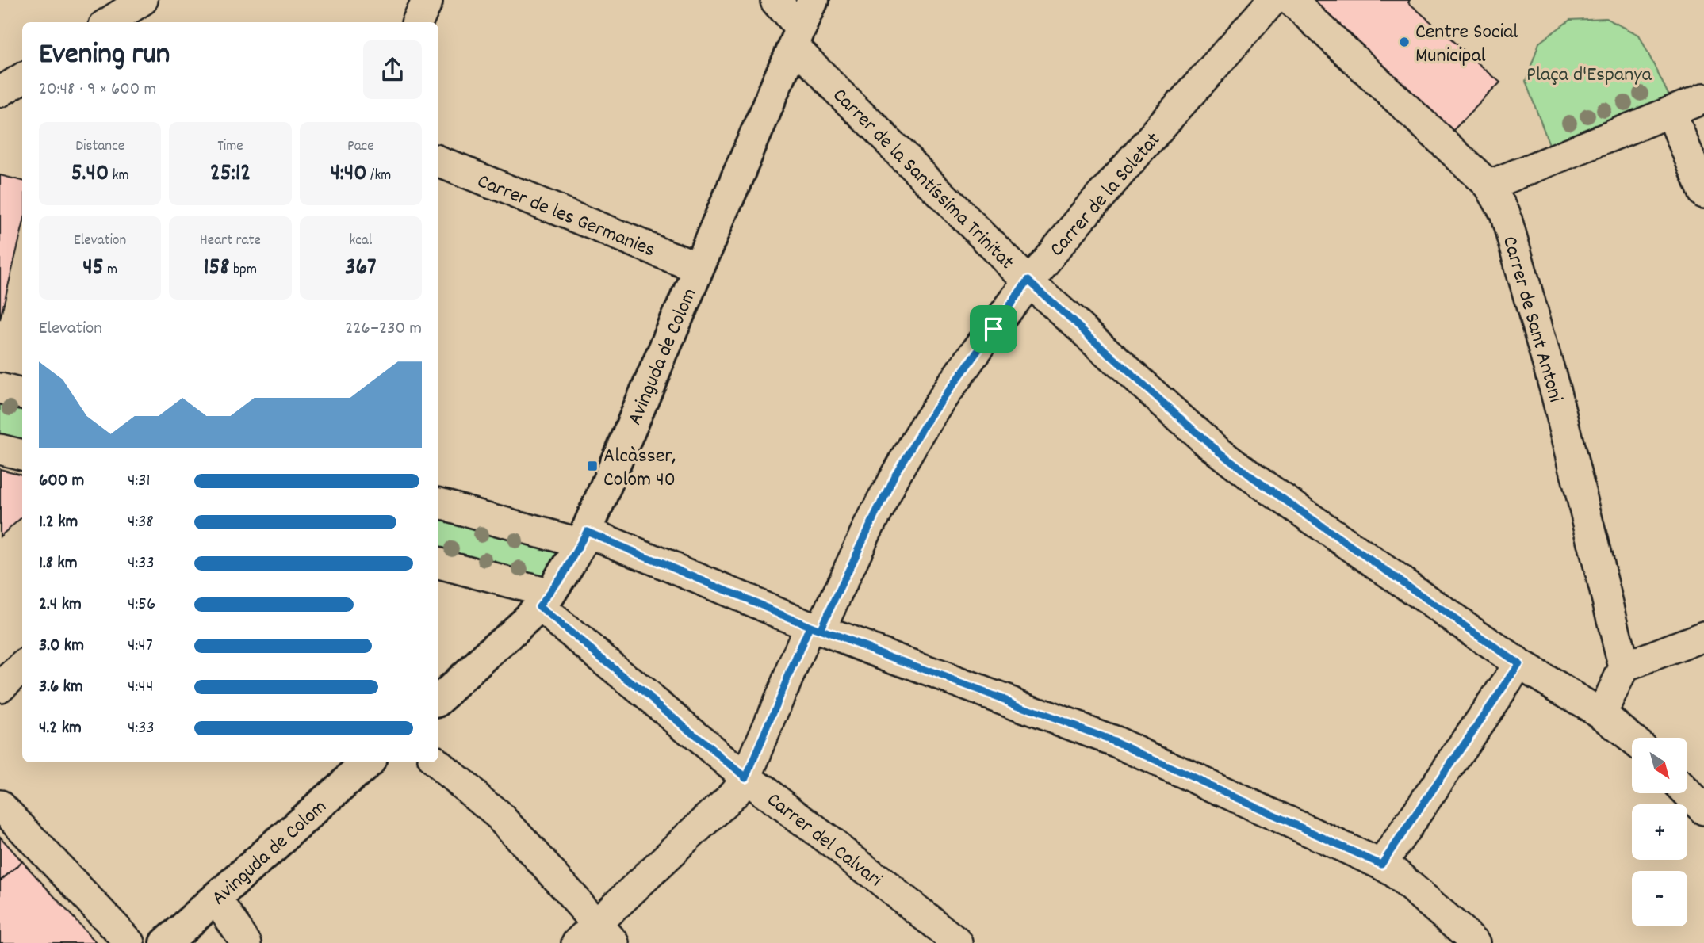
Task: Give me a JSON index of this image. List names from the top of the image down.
{
  "streets": {
    "street": [
      "Carrer de la Santíssima Trinitat",
      "Carrer de la Soletat",
      "Carrer de les Germanies",
      "Carrer de Sant Antoni",
      "Avinguda de Colom",
      "Carrer del Calvari"
    ]
  },
  "crossings": [
    ["Carrer de la Santíssima Trinitat", "Carrer de la Soletat"],
    ["Carrer de la Santíssima Trinitat", "Avinguda de Colom"],
    ["Carrer de la Soletat", "Carrer del Calvari"],
    ["Carrer de les Germanies", "Avinguda de Colom"],
    ["Avinguda de Colom", "Carrer del Calvari"]
  ],
  "parks": ["Plaça d'Espanya"],
  "places": {
    "other": ["Centre Social Municipal"],
    "transit": ["Alcàsser, Colom 40"]
  },
  "north": "bottom right",
  "page": {
    "heading": ["Evening run", "20:48 · 9 × 600 m"],
    "stats": [
      ["Distance", "5.40 km"],
      ["Time", "25:12"],
      ["Pace", "4:40 /km"],
      ["Elevation", "45 m"],
      ["Heart rate", "158 bpm"],
      ["kcal", "367"]
    ],
    "chart": ["Elevation", "226–230 m"],
    "list": [
      {
        "name": "600 m",
        "note": "4:31"
      },
      {
        "name": "1.2 km",
        "note": "4:38"
      },
      {
        "name": "1.8 km",
        "note": "4:33"
      },
      {
        "name": "2.4 km",
        "note": "4:56"
      },
      {
        "name": "3.0 km",
        "note": "4:47"
      },
      {
        "name": "3.6 km",
        "note": "4:44"
      },
      {
        "name": "4.2 km",
        "note": "4:33"
      }
    ],
    "map_buttons": ["+", "−"]
  }
}
